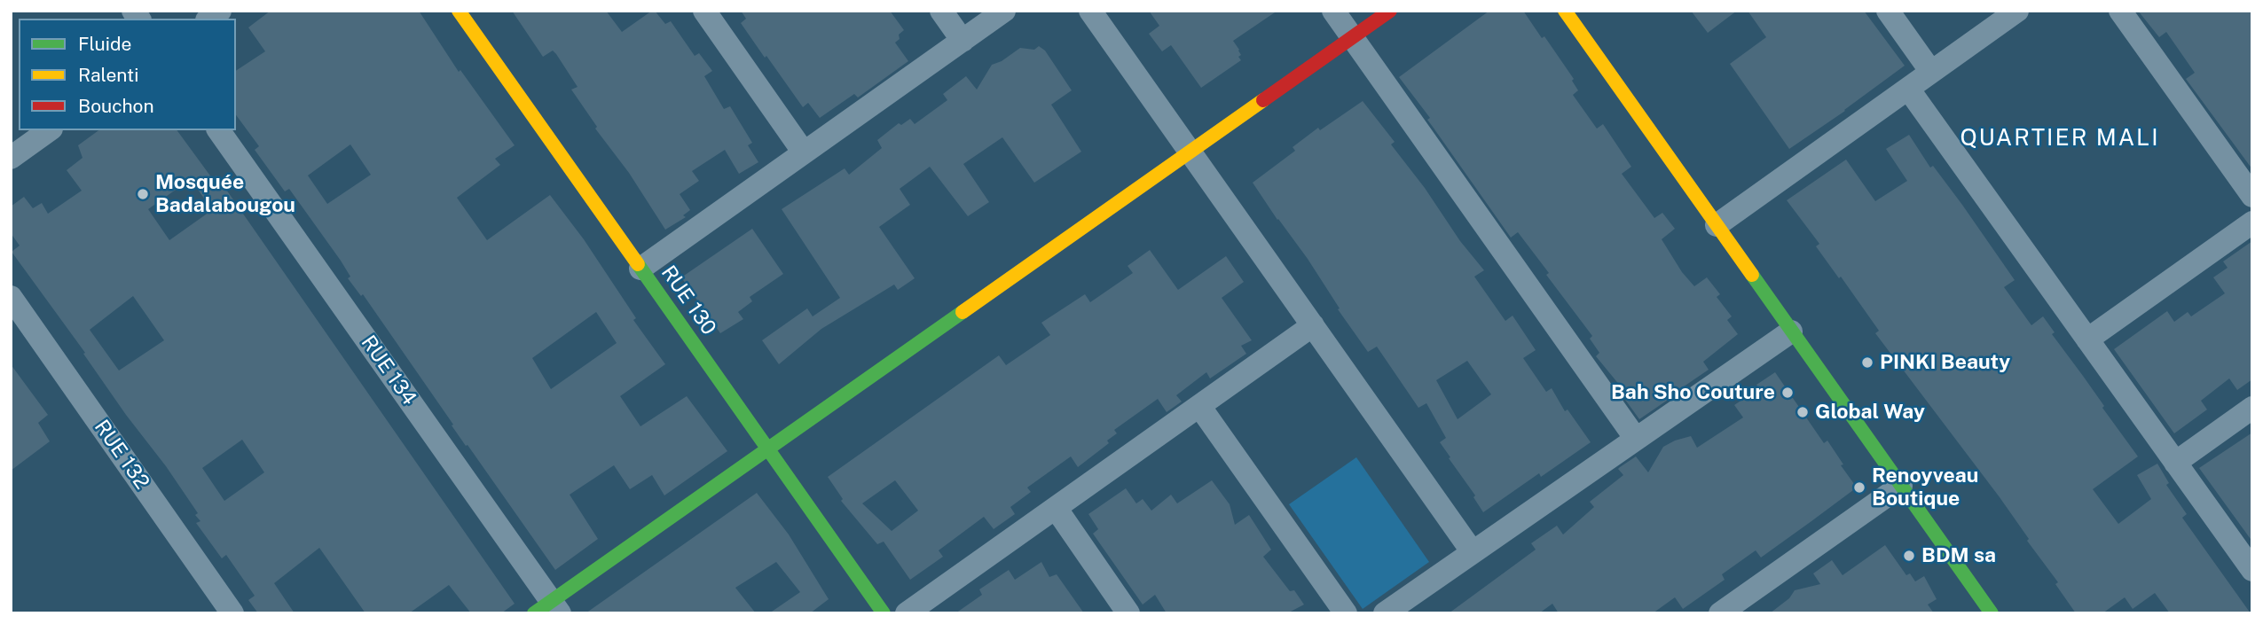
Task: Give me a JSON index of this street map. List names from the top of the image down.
{
  "streets": {
    "street": ["RUE 130", "RUE 134", "RUE 132"]
  },
  "districts": ["QUARTIER MALI"],
  "places": [
    "Mosquée Badalabougou",
    "PINKI Beauty",
    "Bah Sho Couture",
    "Global Way",
    "Renoyveau Boutique",
    "BDM sa"
  ],
  "legend": ["Fluide", "Ralenti", "Bouchon"]
}
